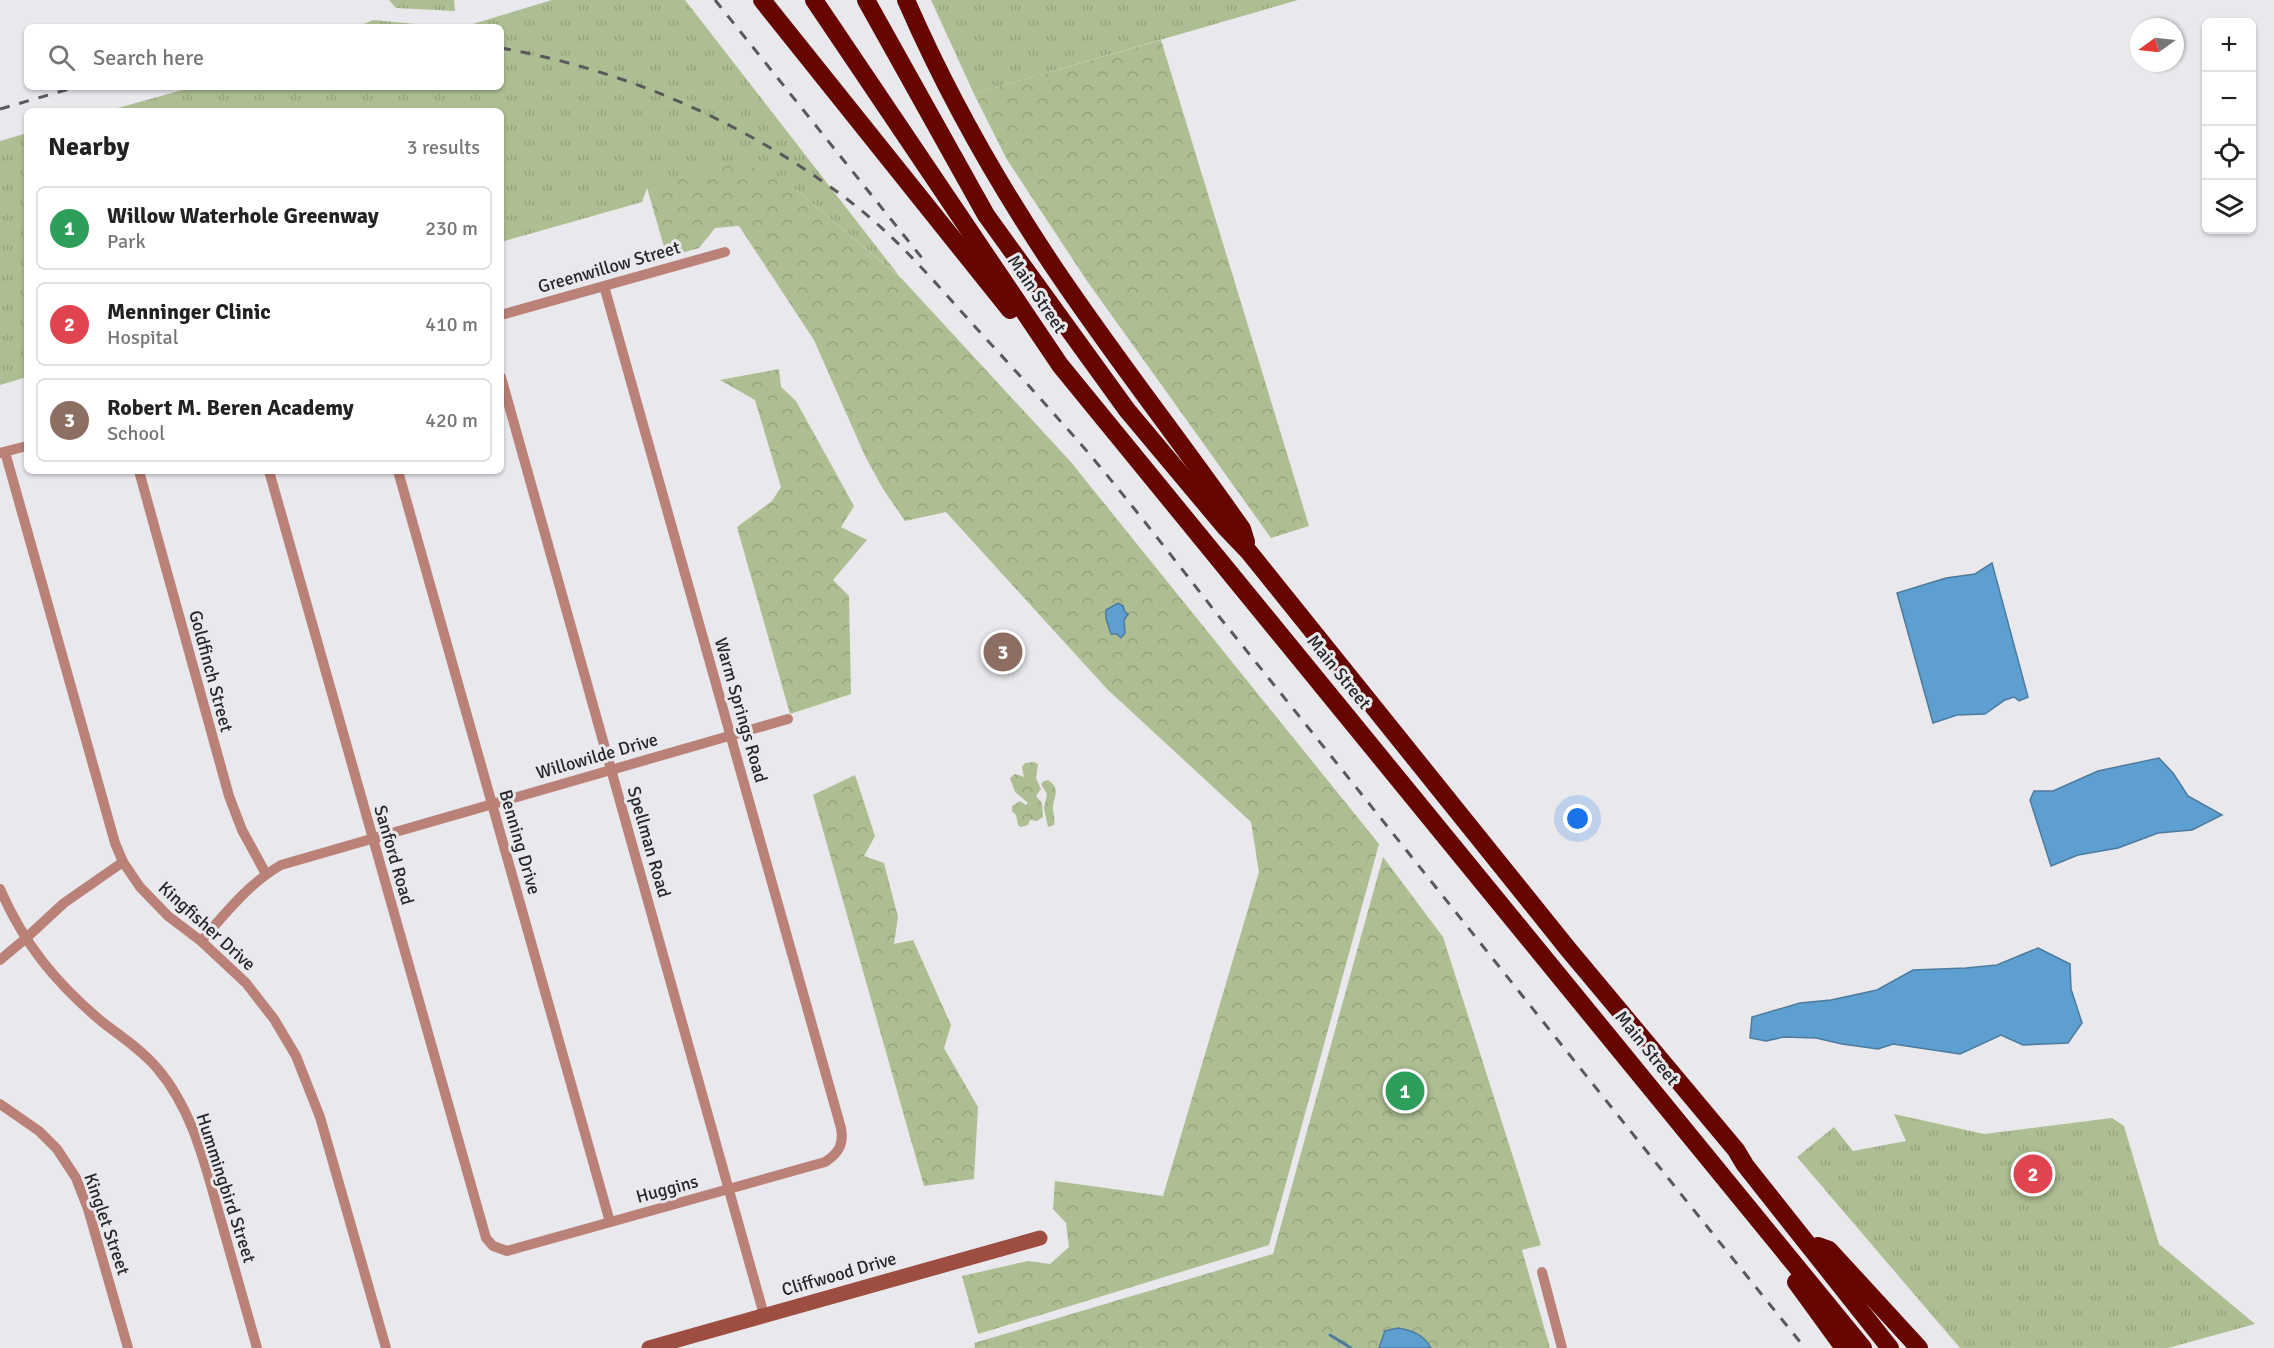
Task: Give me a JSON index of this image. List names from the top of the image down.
{
  "streets": {
    "highway": ["Main Street"],
    "street": [
      "Greenwillow Street",
      "Goldfinch Street",
      "Warm Springs Road",
      "Willowilde Drive",
      "Benning Drive",
      "Spellman Road",
      "Sanford Road",
      "Kingfisher Drive",
      "Hummingbird Street",
      "Huggins",
      "Kinglet Street",
      "Cliffwood Drive"
    ]
  },
  "crossings": [
    ["Greenwillow Street", "Warm Springs Road"],
    ["Goldfinch Street", "Willowilde Drive"],
    ["Warm Springs Road", "Willowilde Drive"],
    ["Warm Springs Road", "Huggins"],
    ["Willowilde Drive", "Benning Drive"],
    ["Willowilde Drive", "Spellman Road"],
    ["Willowilde Drive", "Sanford Road"],
    ["Willowilde Drive", "Kingfisher Drive"],
    ["Benning Drive", "Huggins"],
    ["Spellman Road", "Huggins"],
    ["Spellman Road", "Cliffwood Drive"],
    ["Sanford Road", "Huggins"]
  ],
  "north": "left",
  "page": {
    "map_buttons": ["+", "−"],
    "search": "Search here",
    "heading": ["Nearby", "3 results"],
    "list": [
      {
        "mark": "1",
        "name": "Willow Waterhole Greenway",
        "note": "Park",
        "value": "230 m"
      },
      {
        "mark": "2",
        "name": "Menninger Clinic",
        "note": "Hospital",
        "value": "410 m"
      },
      {
        "mark": "3",
        "name": "Robert M. Beren Academy",
        "note": "School",
        "value": "420 m"
      }
    ],
    "pins": ["3", "1", "2"]
  }
}
